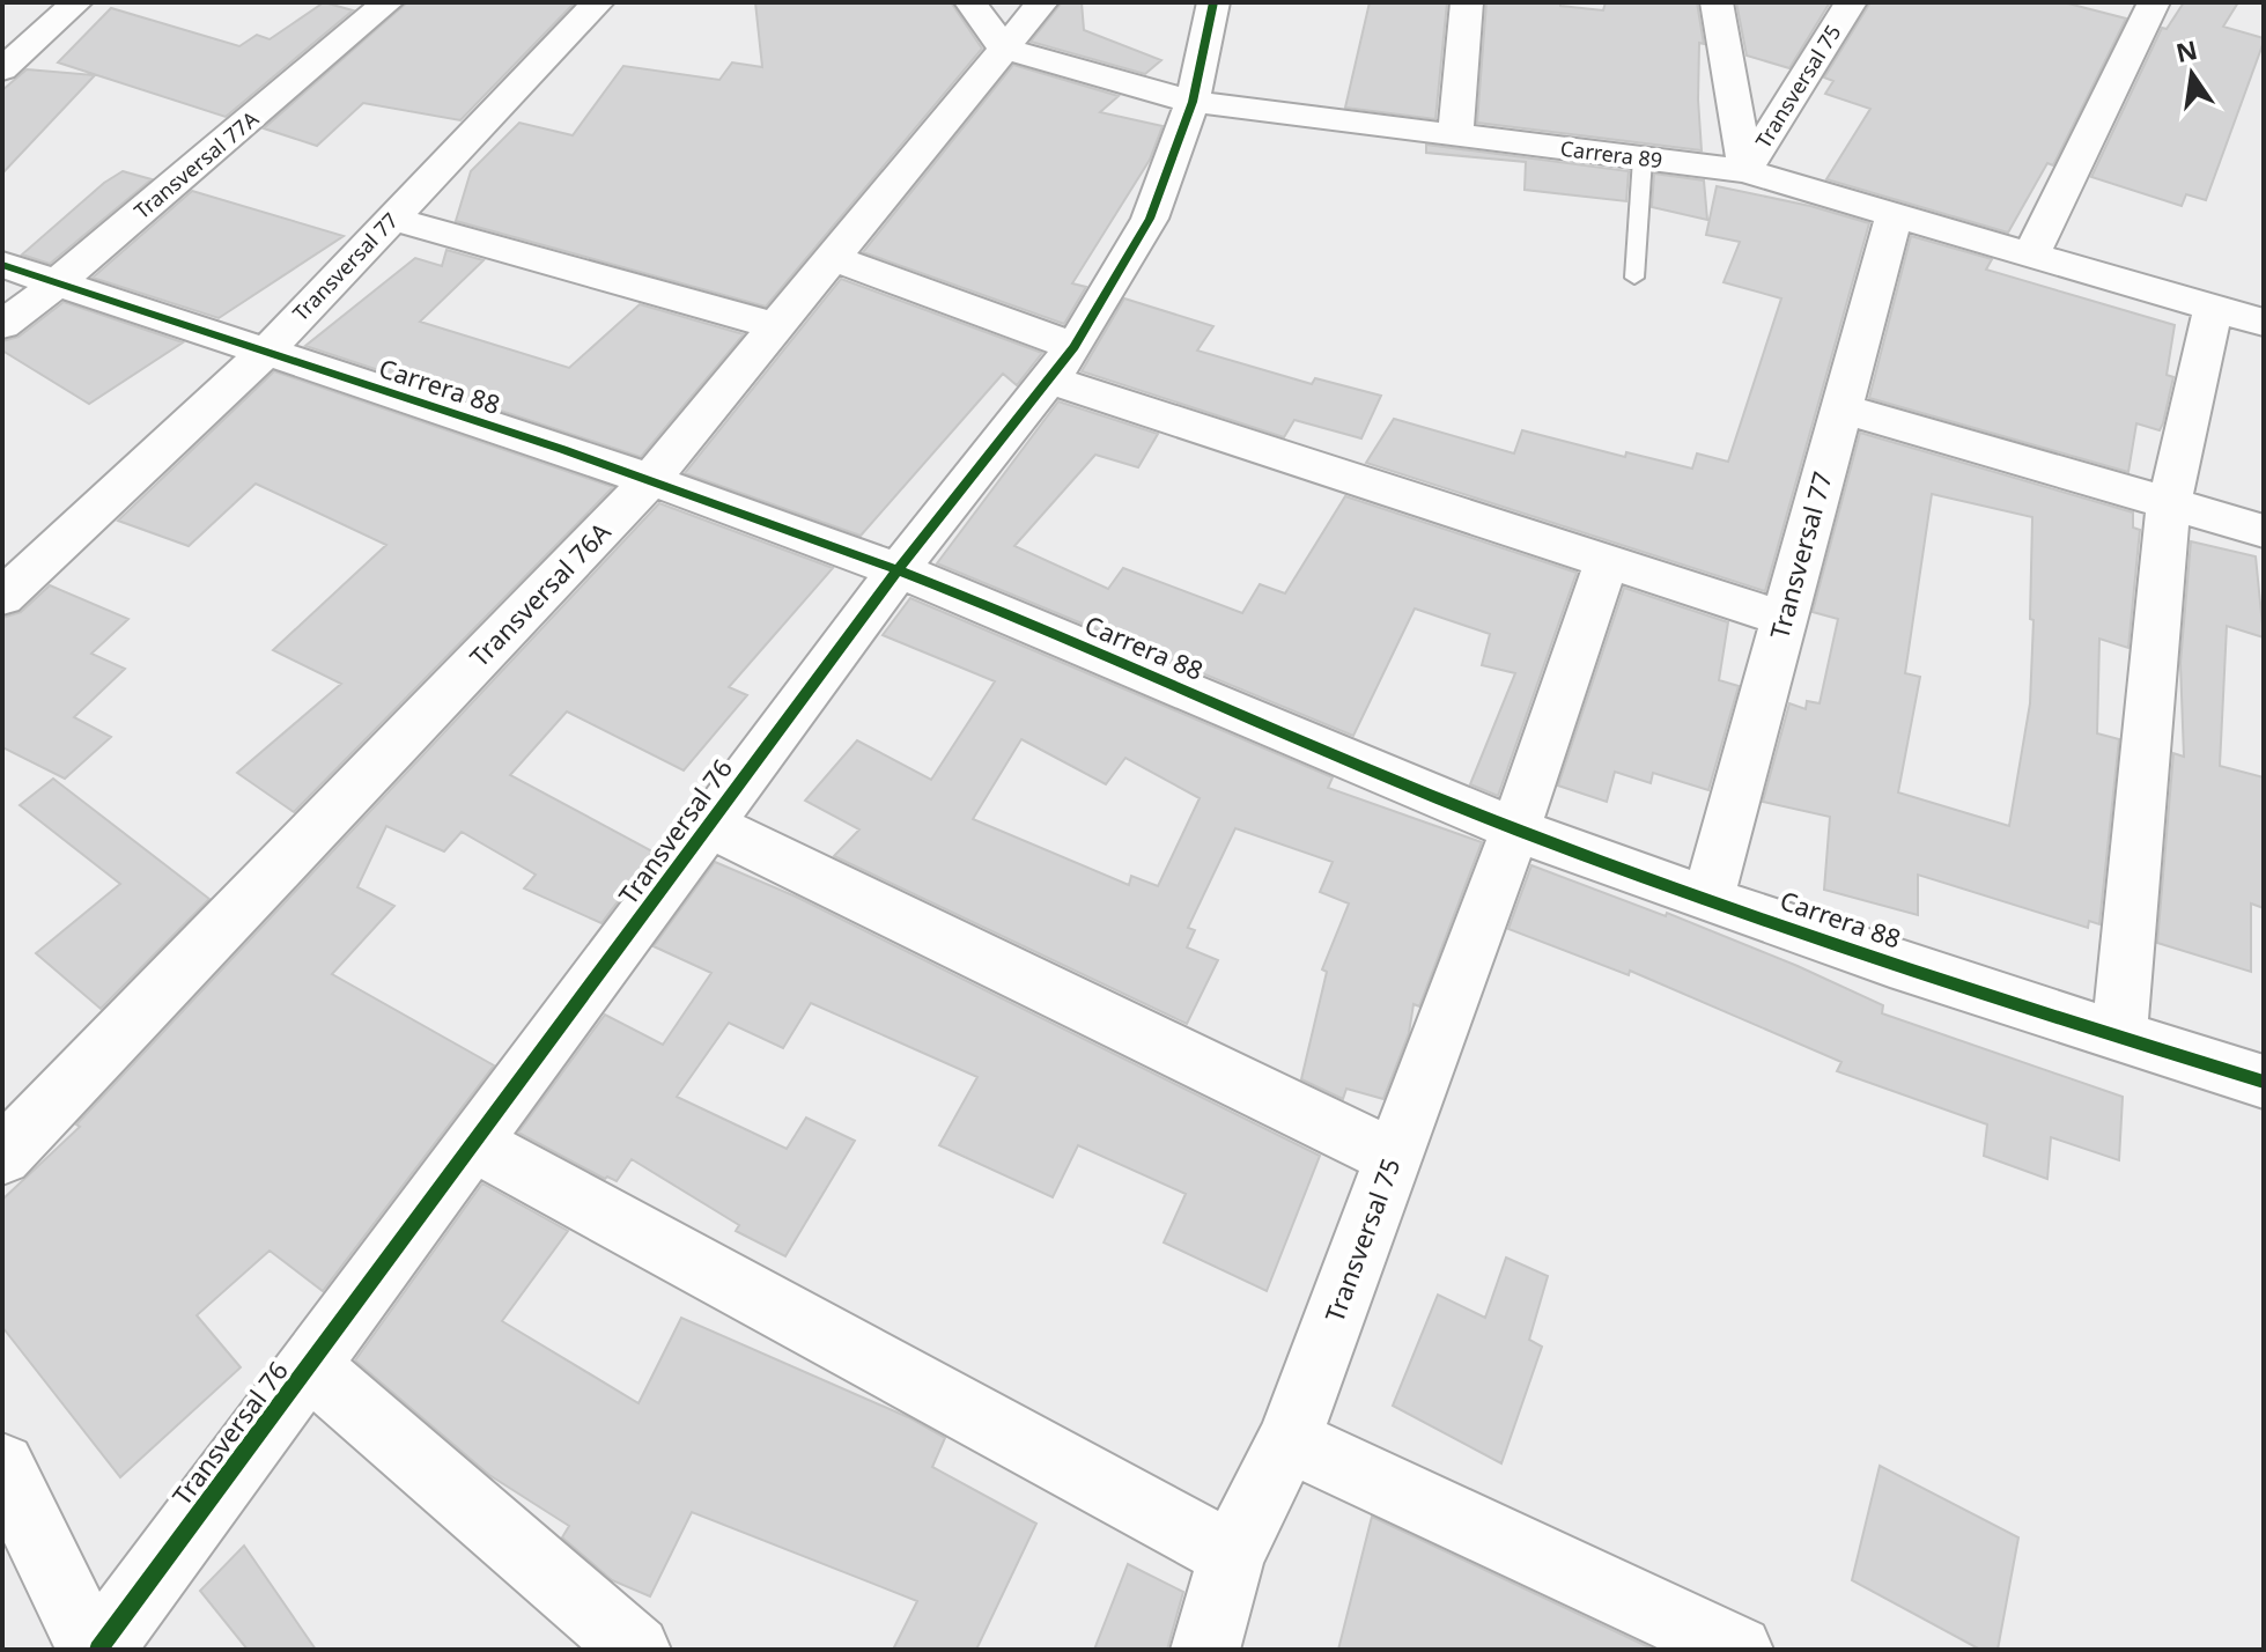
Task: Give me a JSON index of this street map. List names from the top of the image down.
{
  "streets": {
    "street": [
      "Transversal 75",
      "Carrera 89",
      "Transversal 77A",
      "Transversal 77",
      "Carrera 88",
      "Transversal 76A",
      "Transversal 76"
    ]
  },
  "crossings": [
    ["Transversal 75", "Carrera 89"],
    ["Transversal 75", "Carrera 88"],
    ["Carrera 89", "Transversal 77"],
    ["Carrera 89", "Transversal 76A"],
    ["Carrera 89", "Transversal 76"],
    ["Transversal 77A", "Carrera 88"],
    ["Transversal 77", "Carrera 88"],
    ["Carrera 88", "Transversal 76A"],
    ["Carrera 88", "Transversal 76"]
  ],
  "north": "top"
}
